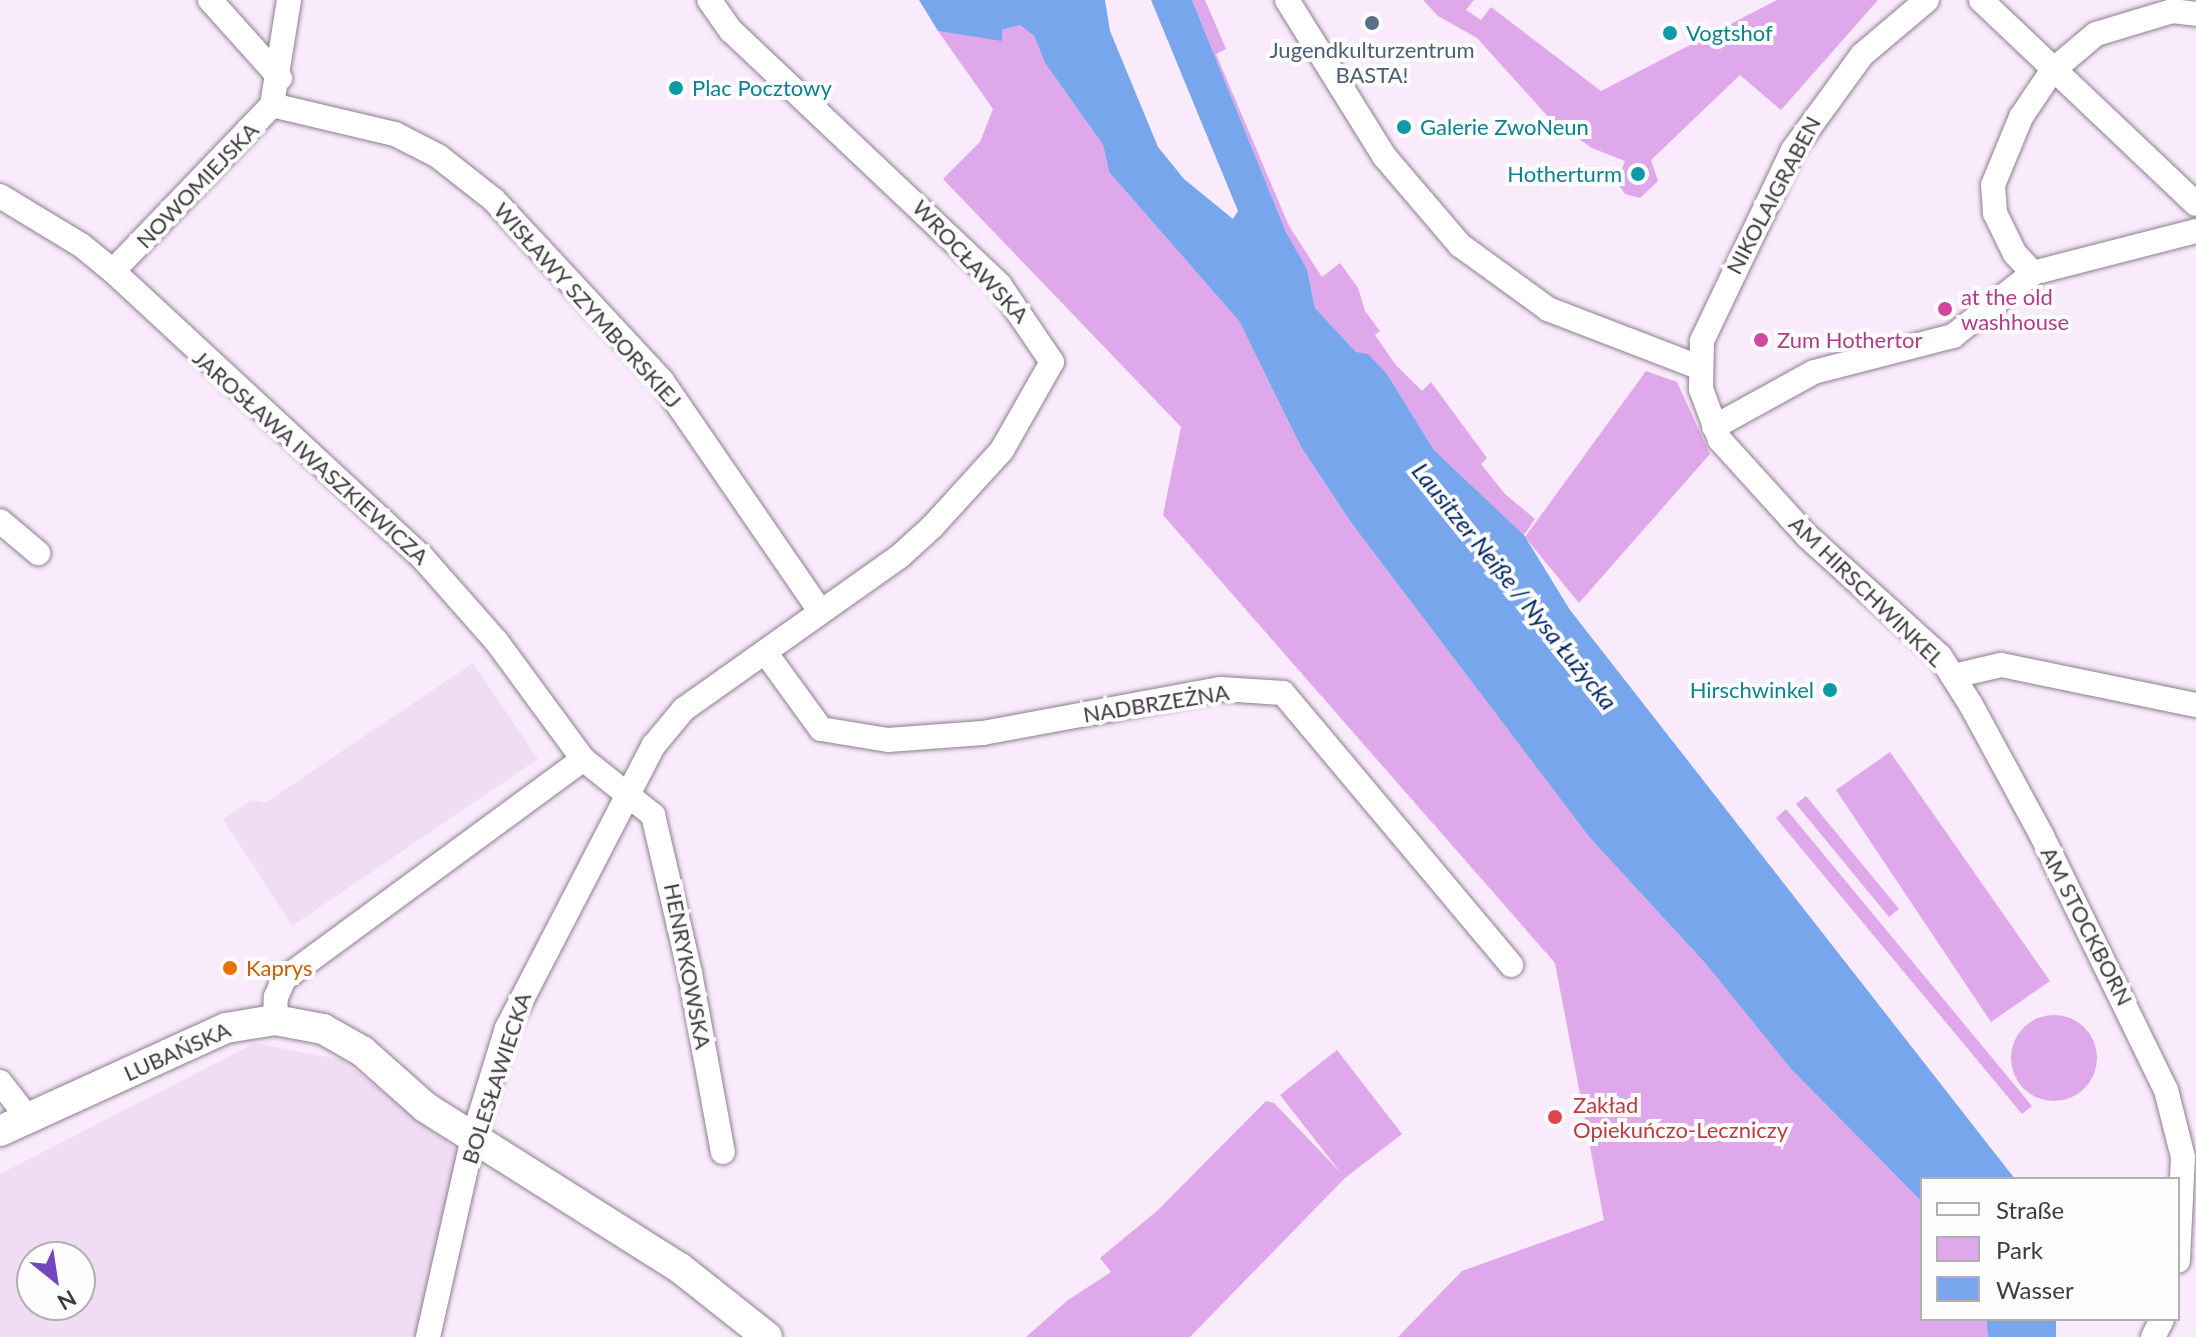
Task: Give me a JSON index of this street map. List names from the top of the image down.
{
  "streets": {
    "main road": ["LUBAŃSKA"],
    "street": [
      "NOWOMIEJSKA",
      "NIKOLAIGRABEN",
      "WROCŁAWSKA",
      "WISŁAWY SZYMBORSKIEJ",
      "JAROSŁAWA IWASZKIEWICZA",
      "AM HIRSCHWINKEL",
      "NADBRZEŻNA",
      "AM STOCKBORN",
      "HENRYKOWSKA",
      "BOLESŁAWIECKA"
    ]
  },
  "crossings": [
    ["NOWOMIEJSKA", "WISŁAWY SZYMBORSKIEJ"],
    ["NOWOMIEJSKA", "JAROSŁAWA IWASZKIEWICZA"],
    ["WROCŁAWSKA", "WISŁAWY SZYMBORSKIEJ"],
    ["WROCŁAWSKA", "NADBRZEŻNA"],
    ["WROCŁAWSKA", "HENRYKOWSKA"],
    ["WROCŁAWSKA", "BOLESŁAWIECKA"],
    ["AM HIRSCHWINKEL", "AM STOCKBORN"],
    ["HENRYKOWSKA", "BOLESŁAWIECKA"],
    ["LUBAŃSKA", "BOLESŁAWIECKA"]
  ],
  "water": ["Lausitzer Neiße / Nysa Łużycka"],
  "places": [
    "Jugendkulturzentrum BASTA!",
    "Vogtshof",
    "Plac Pocztowy",
    "Galerie ZwoNeun",
    "Hotherturm",
    "at the old washhouse",
    "Zum Hothertor",
    "Hirschwinkel",
    "Kaprys",
    "Zakład Opiekuńczo-Leczniczy"
  ],
  "legend": ["Straße", "Park", "Wasser"],
  "north": "bottom right"
}
